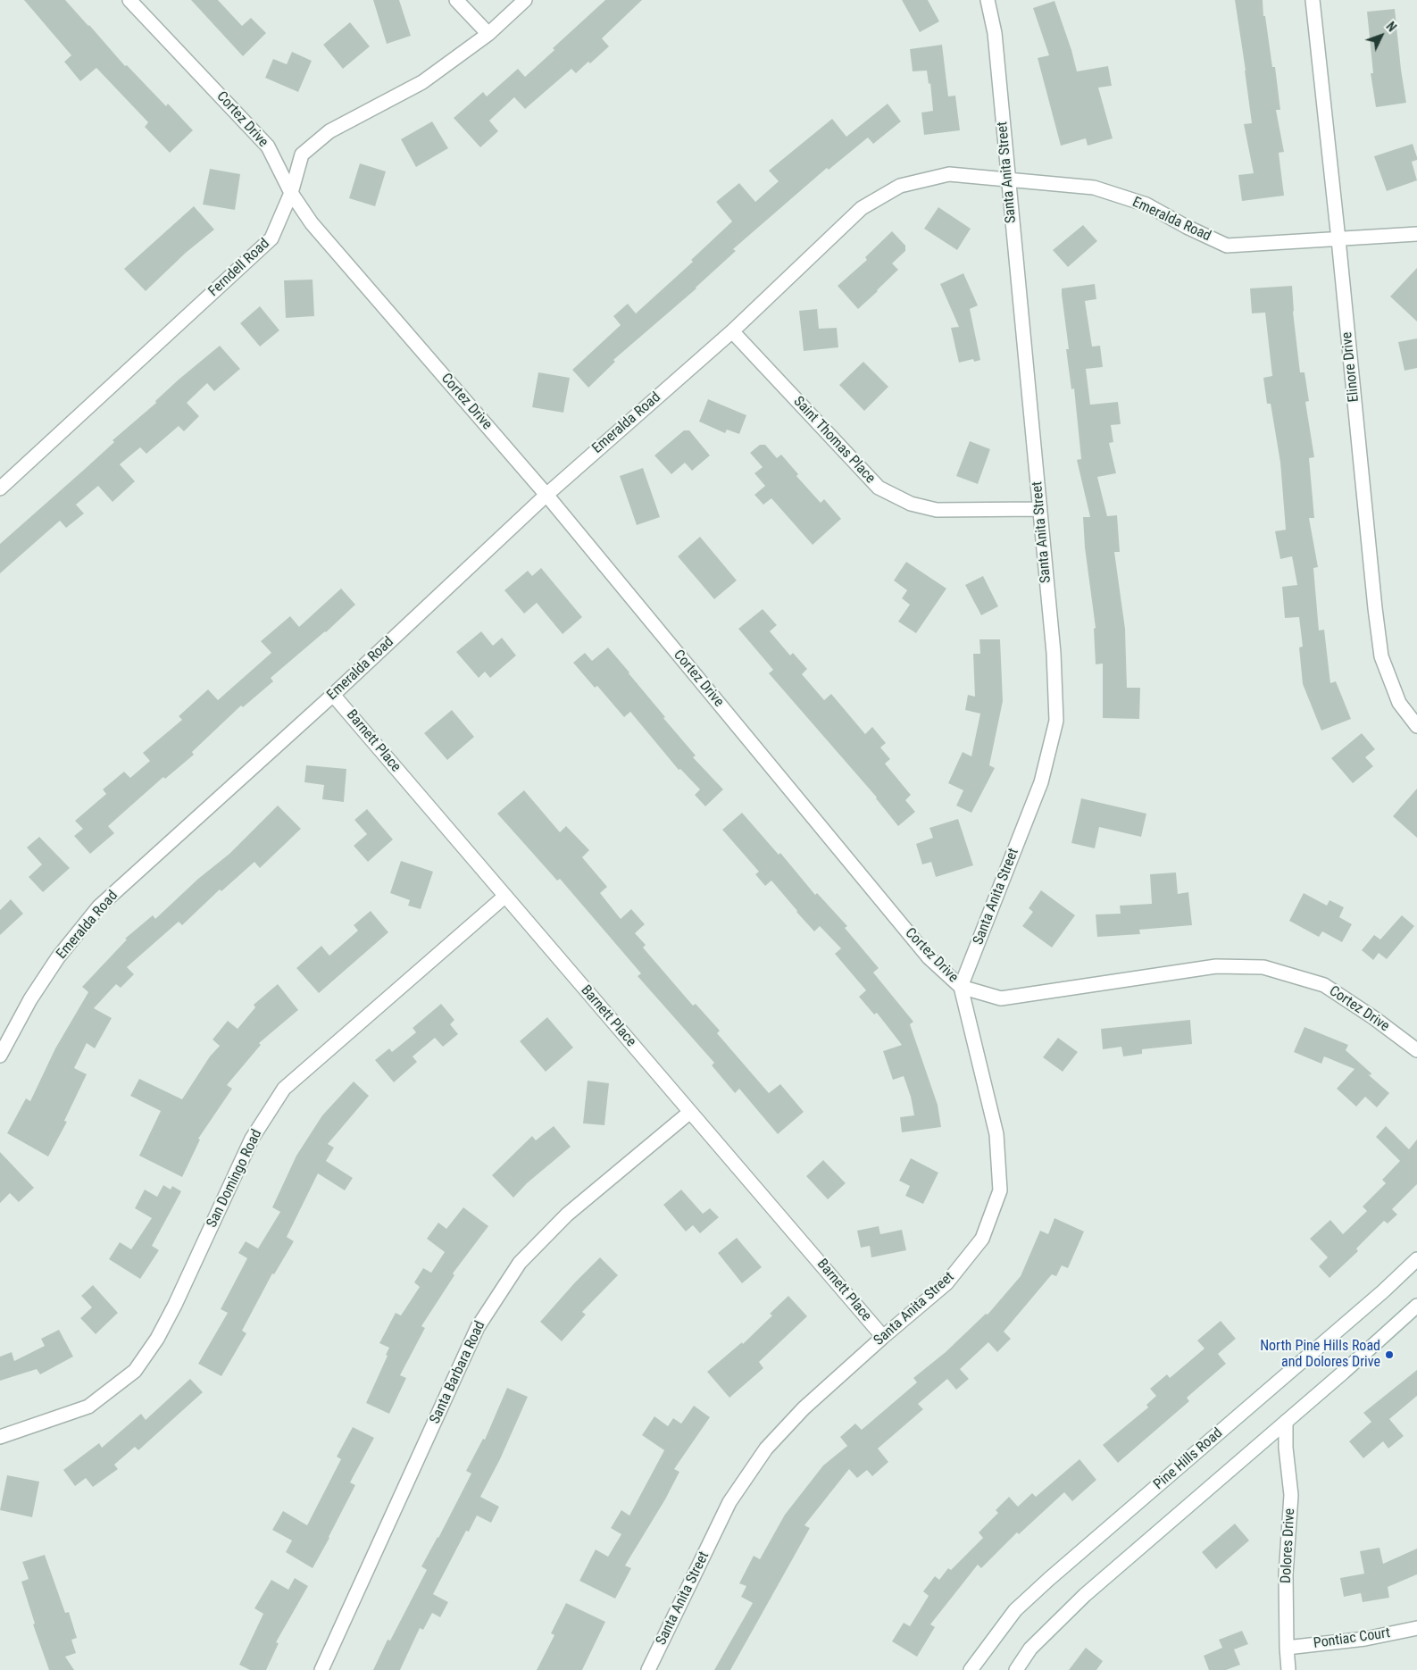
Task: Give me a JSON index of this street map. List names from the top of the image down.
{
  "streets": {
    "street": [
      "Cortez Drive",
      "Santa Anita Street",
      "Emeralda Road",
      "Ferndell Road",
      "Elinore Drive",
      "Saint Thomas Place",
      "Barnett Place",
      "San Domingo Road",
      "Santa Barbara Road",
      "Pine Hills Road",
      "Dolores Drive",
      "Pontiac Court"
    ]
  },
  "crossings": [
    ["Cortez Drive", "Santa Anita Street"],
    ["Cortez Drive", "Emeralda Road"],
    ["Cortez Drive", "Ferndell Road"],
    ["Santa Anita Street", "Emeralda Road"],
    ["Santa Anita Street", "Saint Thomas Place"],
    ["Santa Anita Street", "Barnett Place"],
    ["Emeralda Road", "Elinore Drive"],
    ["Emeralda Road", "Saint Thomas Place"],
    ["Emeralda Road", "Barnett Place"],
    ["Barnett Place", "San Domingo Road"],
    ["Barnett Place", "Santa Barbara Road"],
    ["Dolores Drive", "Pontiac Court"]
  ],
  "places": ["North Pine Hills Road and Dolores Drive"],
  "north": "top right"
}
